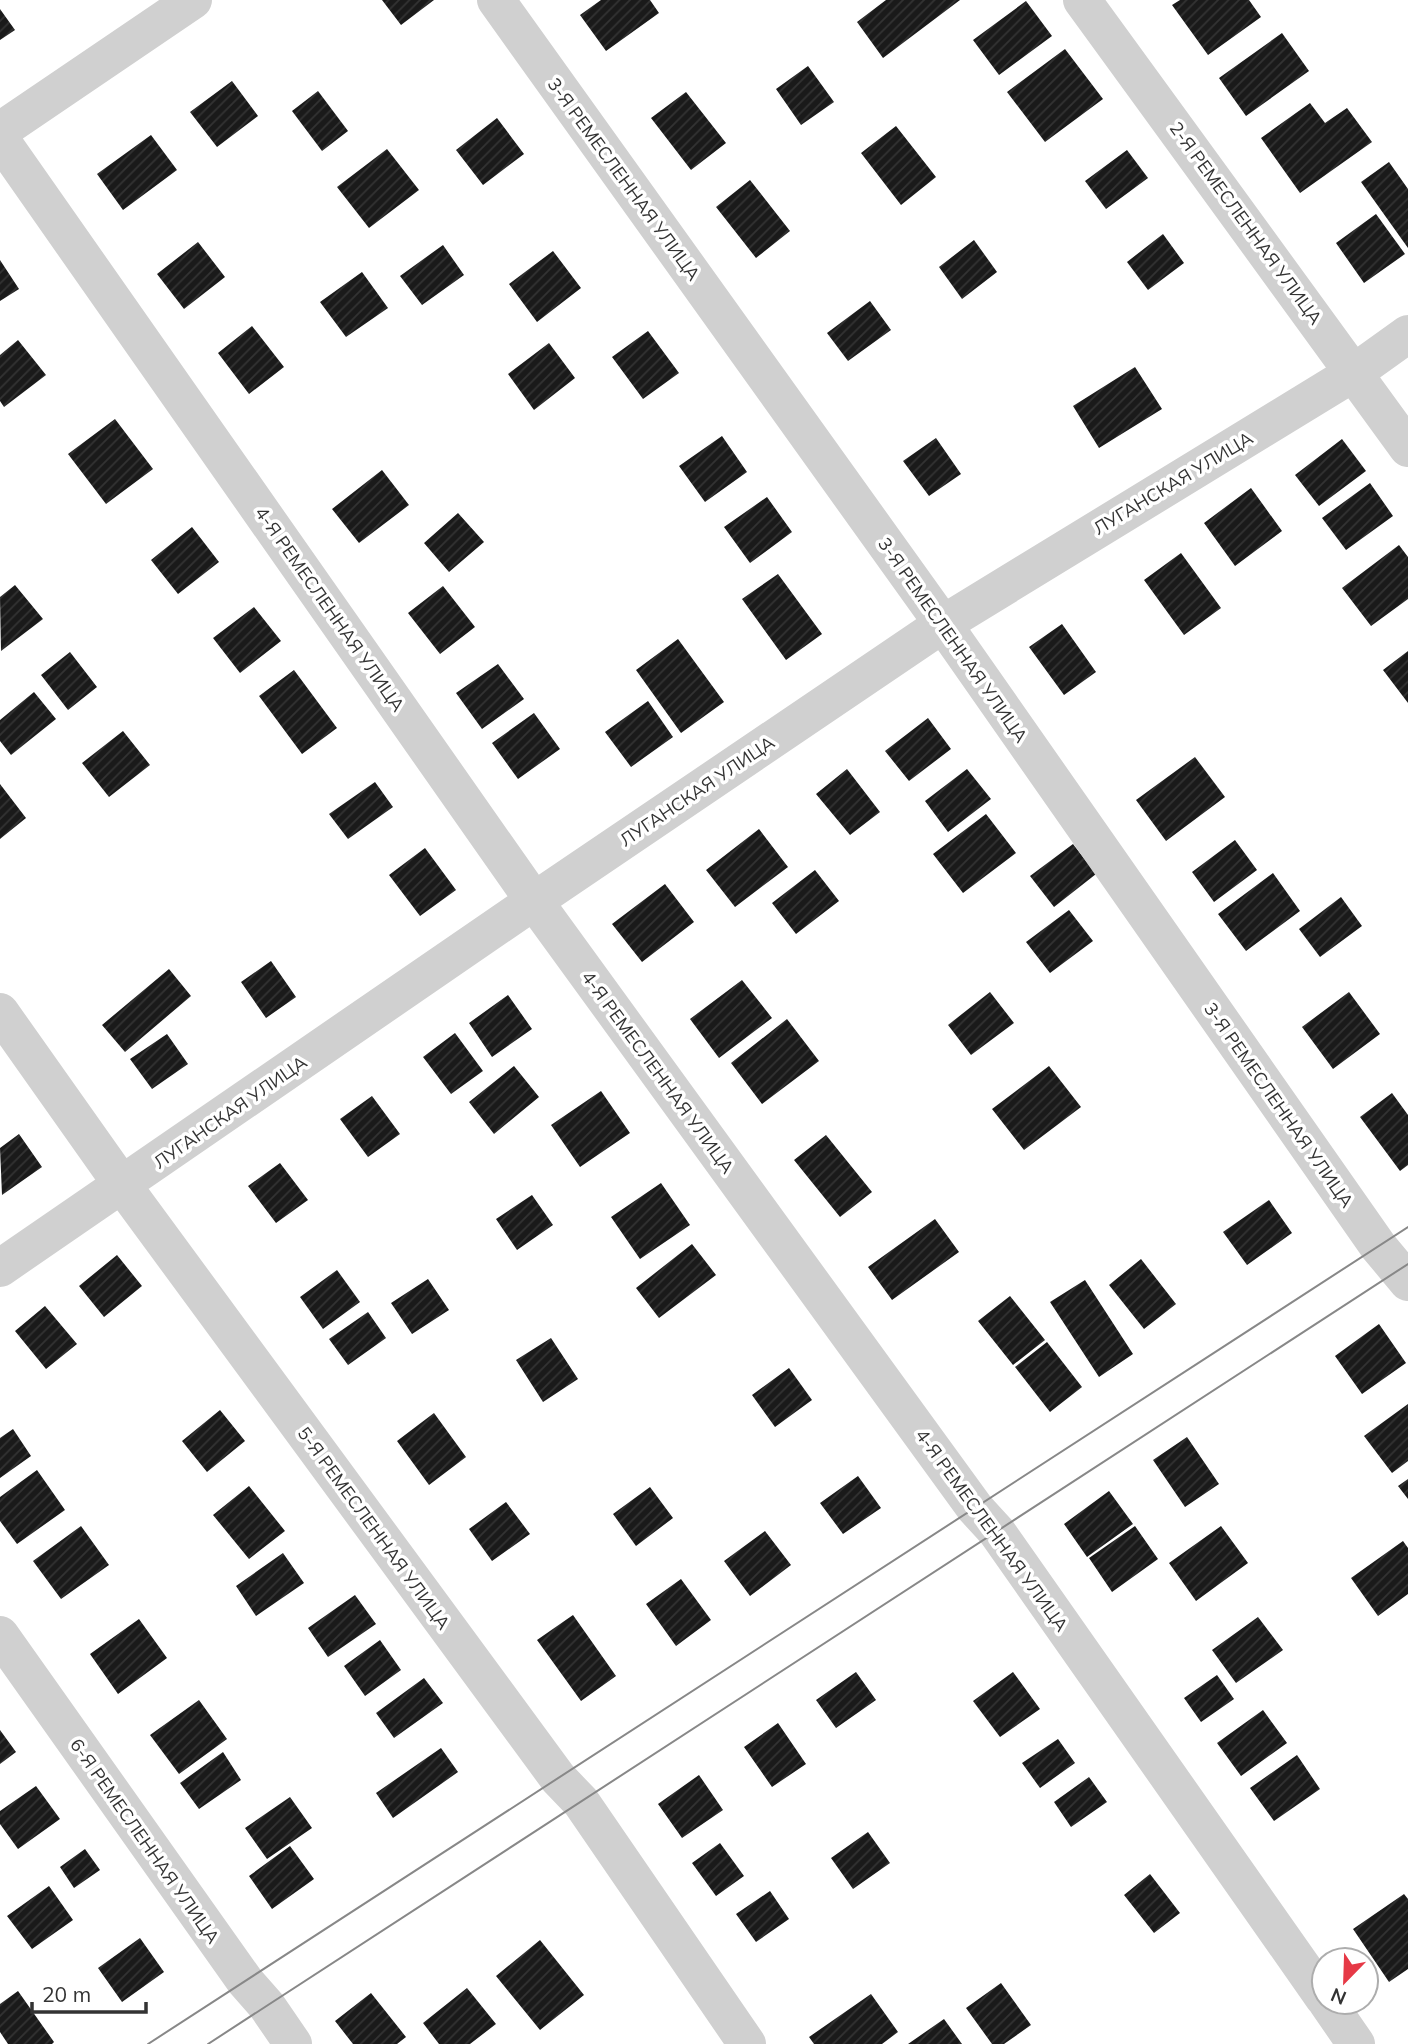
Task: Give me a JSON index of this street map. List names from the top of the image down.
{
  "streets": {
    "street": [
      "3-Я РЕМЕСЛЕННАЯ УЛИЦА",
      "2-Я РЕМЕСЛЕННАЯ УЛИЦА",
      "ЛУГАНСКАЯ УЛИЦА",
      "4-Я РЕМЕСЛЕННАЯ УЛИЦА",
      "5-Я РЕМЕСЛЕННАЯ УЛИЦА",
      "6-Я РЕМЕСЛЕННАЯ УЛИЦА"
    ]
  },
  "crossings": [
    ["3-Я РЕМЕСЛЕННАЯ УЛИЦА", "ЛУГАНСКАЯ УЛИЦА"],
    ["2-Я РЕМЕСЛЕННАЯ УЛИЦА", "ЛУГАНСКАЯ УЛИЦА"],
    ["ЛУГАНСКАЯ УЛИЦА", "4-Я РЕМЕСЛЕННАЯ УЛИЦА"],
    ["ЛУГАНСКАЯ УЛИЦА", "5-Я РЕМЕСЛЕННАЯ УЛИЦА"]
  ],
  "scale_bar": "20 m",
  "north": "bottom left"
}
